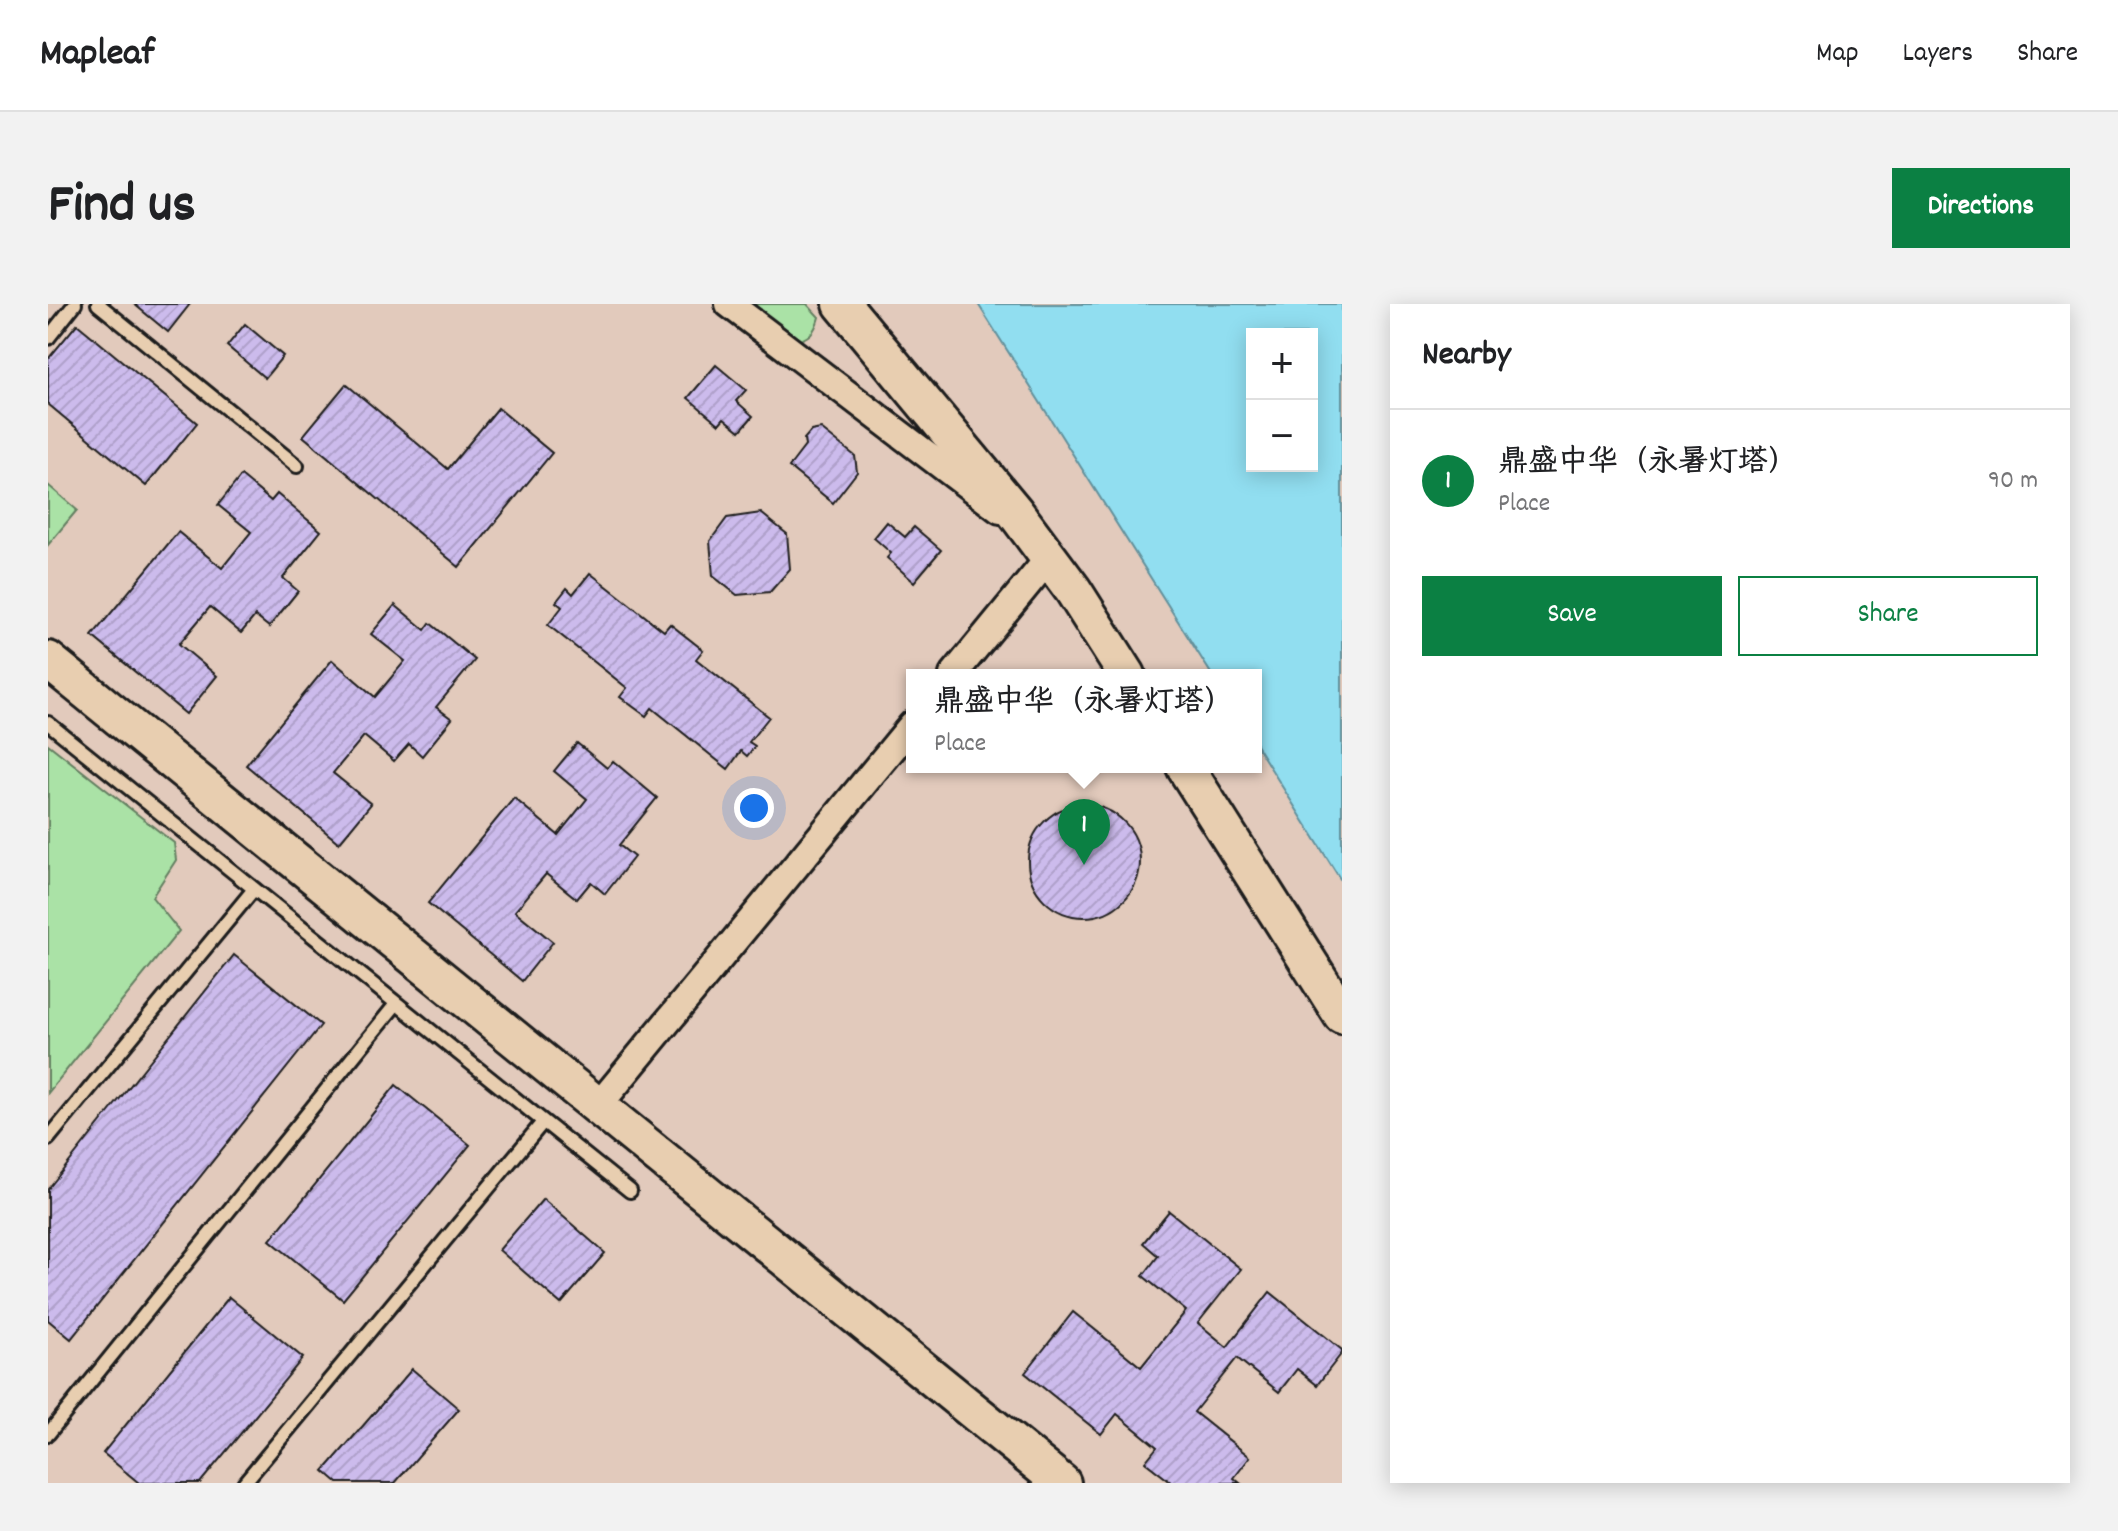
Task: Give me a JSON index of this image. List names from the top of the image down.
{
  "page": {
    "header": "Mapleaf",
    "nav": ["Map", "Layers", "Share"],
    "title": "Find us",
    "buttons": [
      "Directions",
      ["Save", "Share"]
    ],
    "heading": "Nearby",
    "map_buttons": ["+", "−"],
    "list": [
      {
        "mark": "1",
        "name": "鼎盛中华（永暑灯塔）",
        "note": "Place",
        "value": "90 m"
      }
    ],
    "popup": ["鼎盛中华（永暑灯塔）", "Place"],
    "pins": "1"
  }
}
